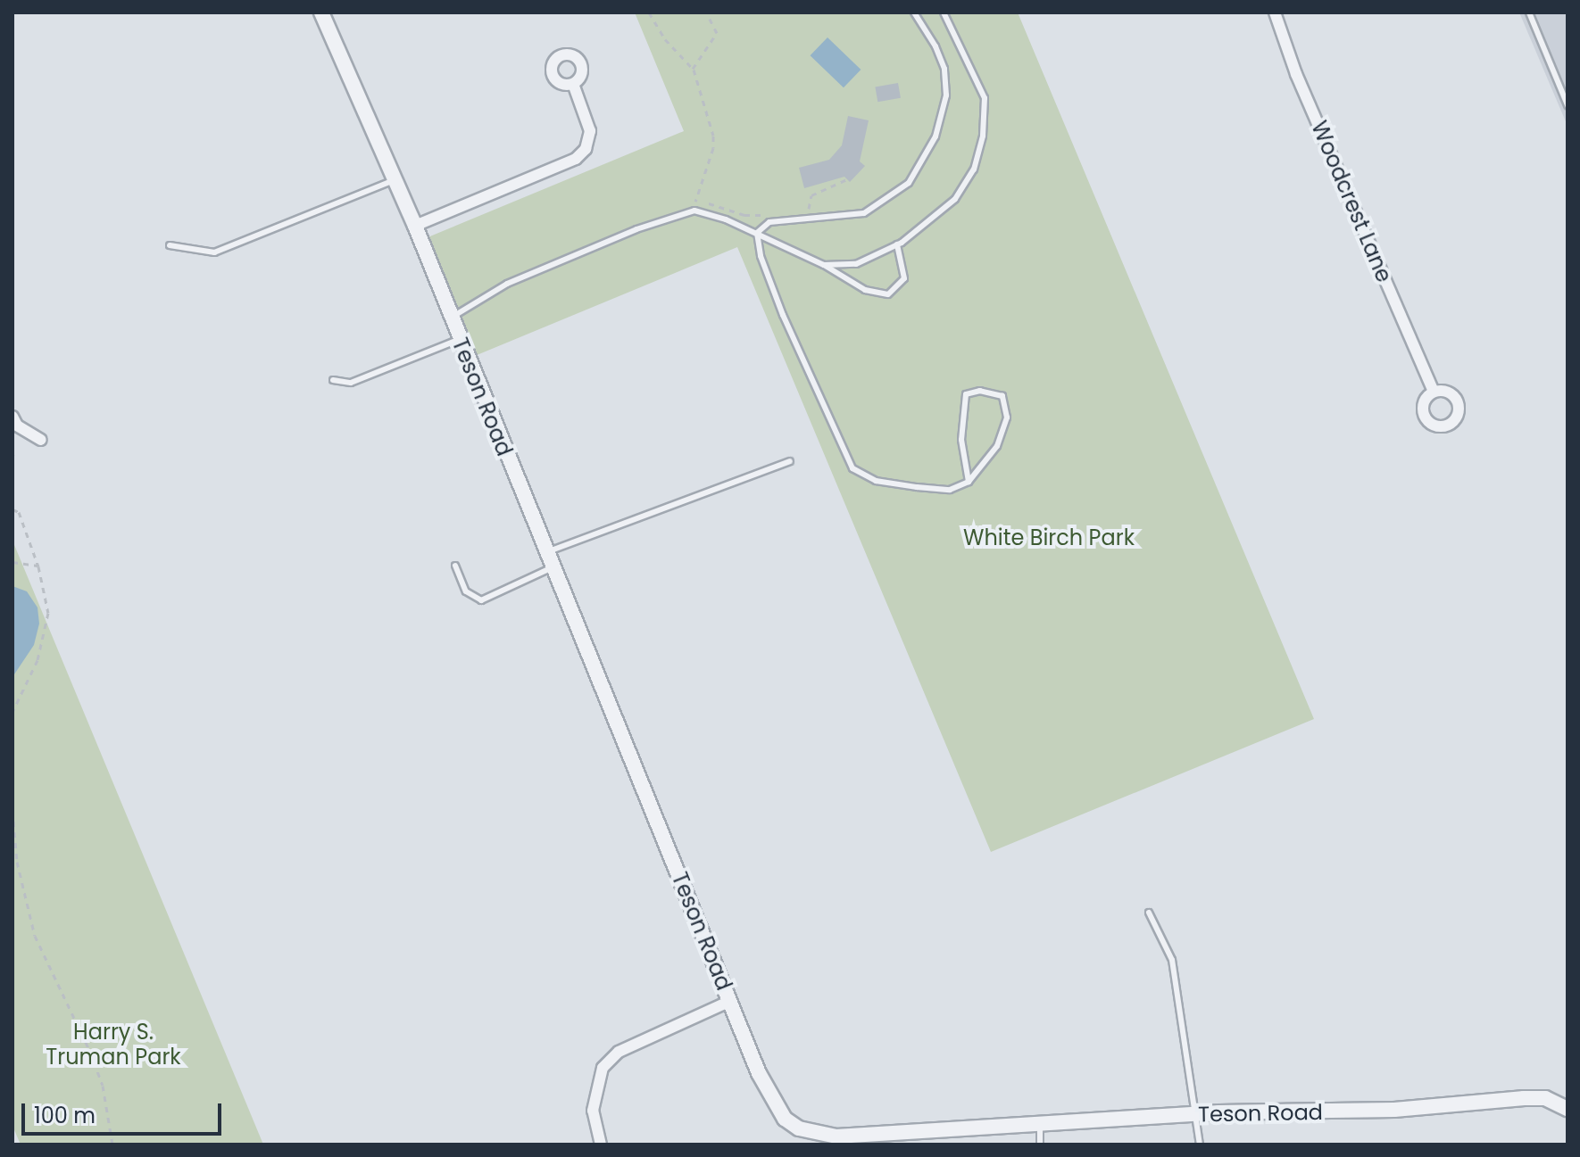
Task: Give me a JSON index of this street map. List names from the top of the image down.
{
  "streets": {
    "street": ["Woodcrest Lane", "Teson Road"]
  },
  "parks": ["White Birch Park", "Harry S. Truman Park"],
  "scale_bar": "100 m"
}
